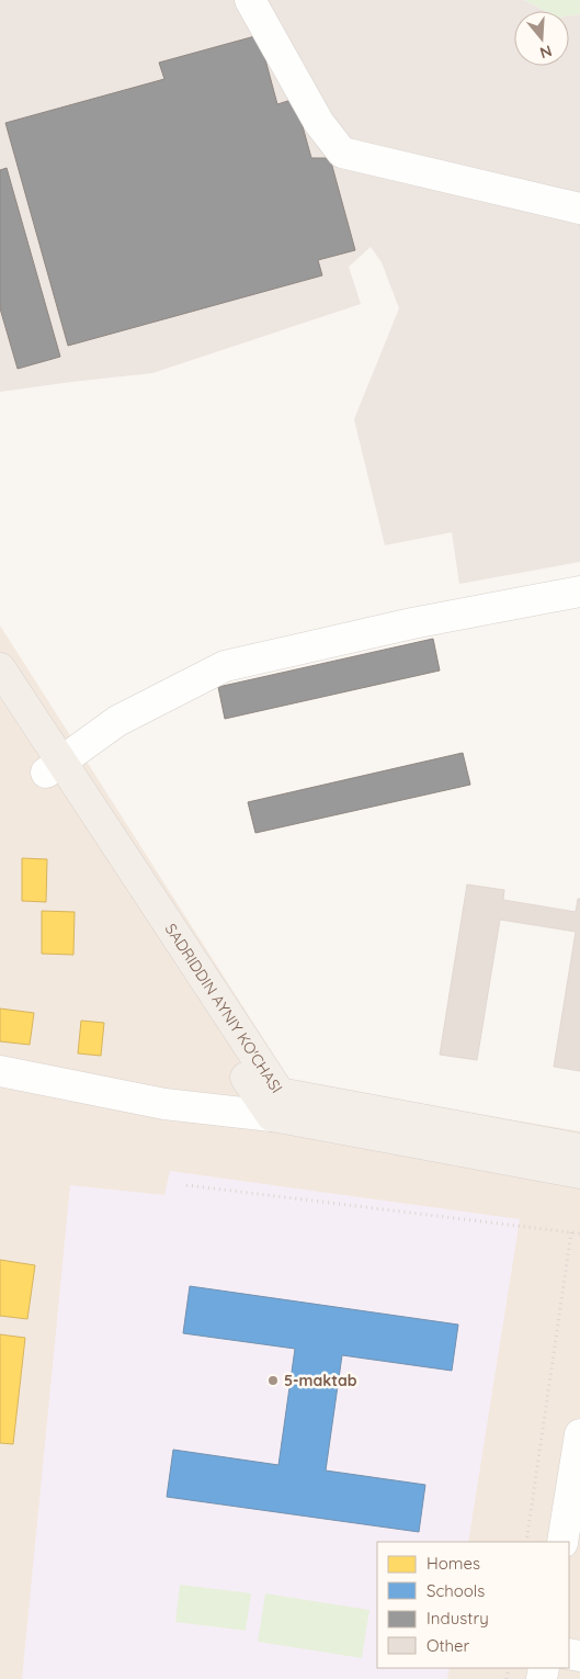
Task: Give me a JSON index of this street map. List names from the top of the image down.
{
  "streets": {
    "main road": ["SADRIDDIN AYNIY KO'CHASI"]
  },
  "places": ["5-maktab"],
  "legend": [
    "Homes",
    "Schools",
    "Industry",
    "Other"
  ],
  "north": "bottom"
}
